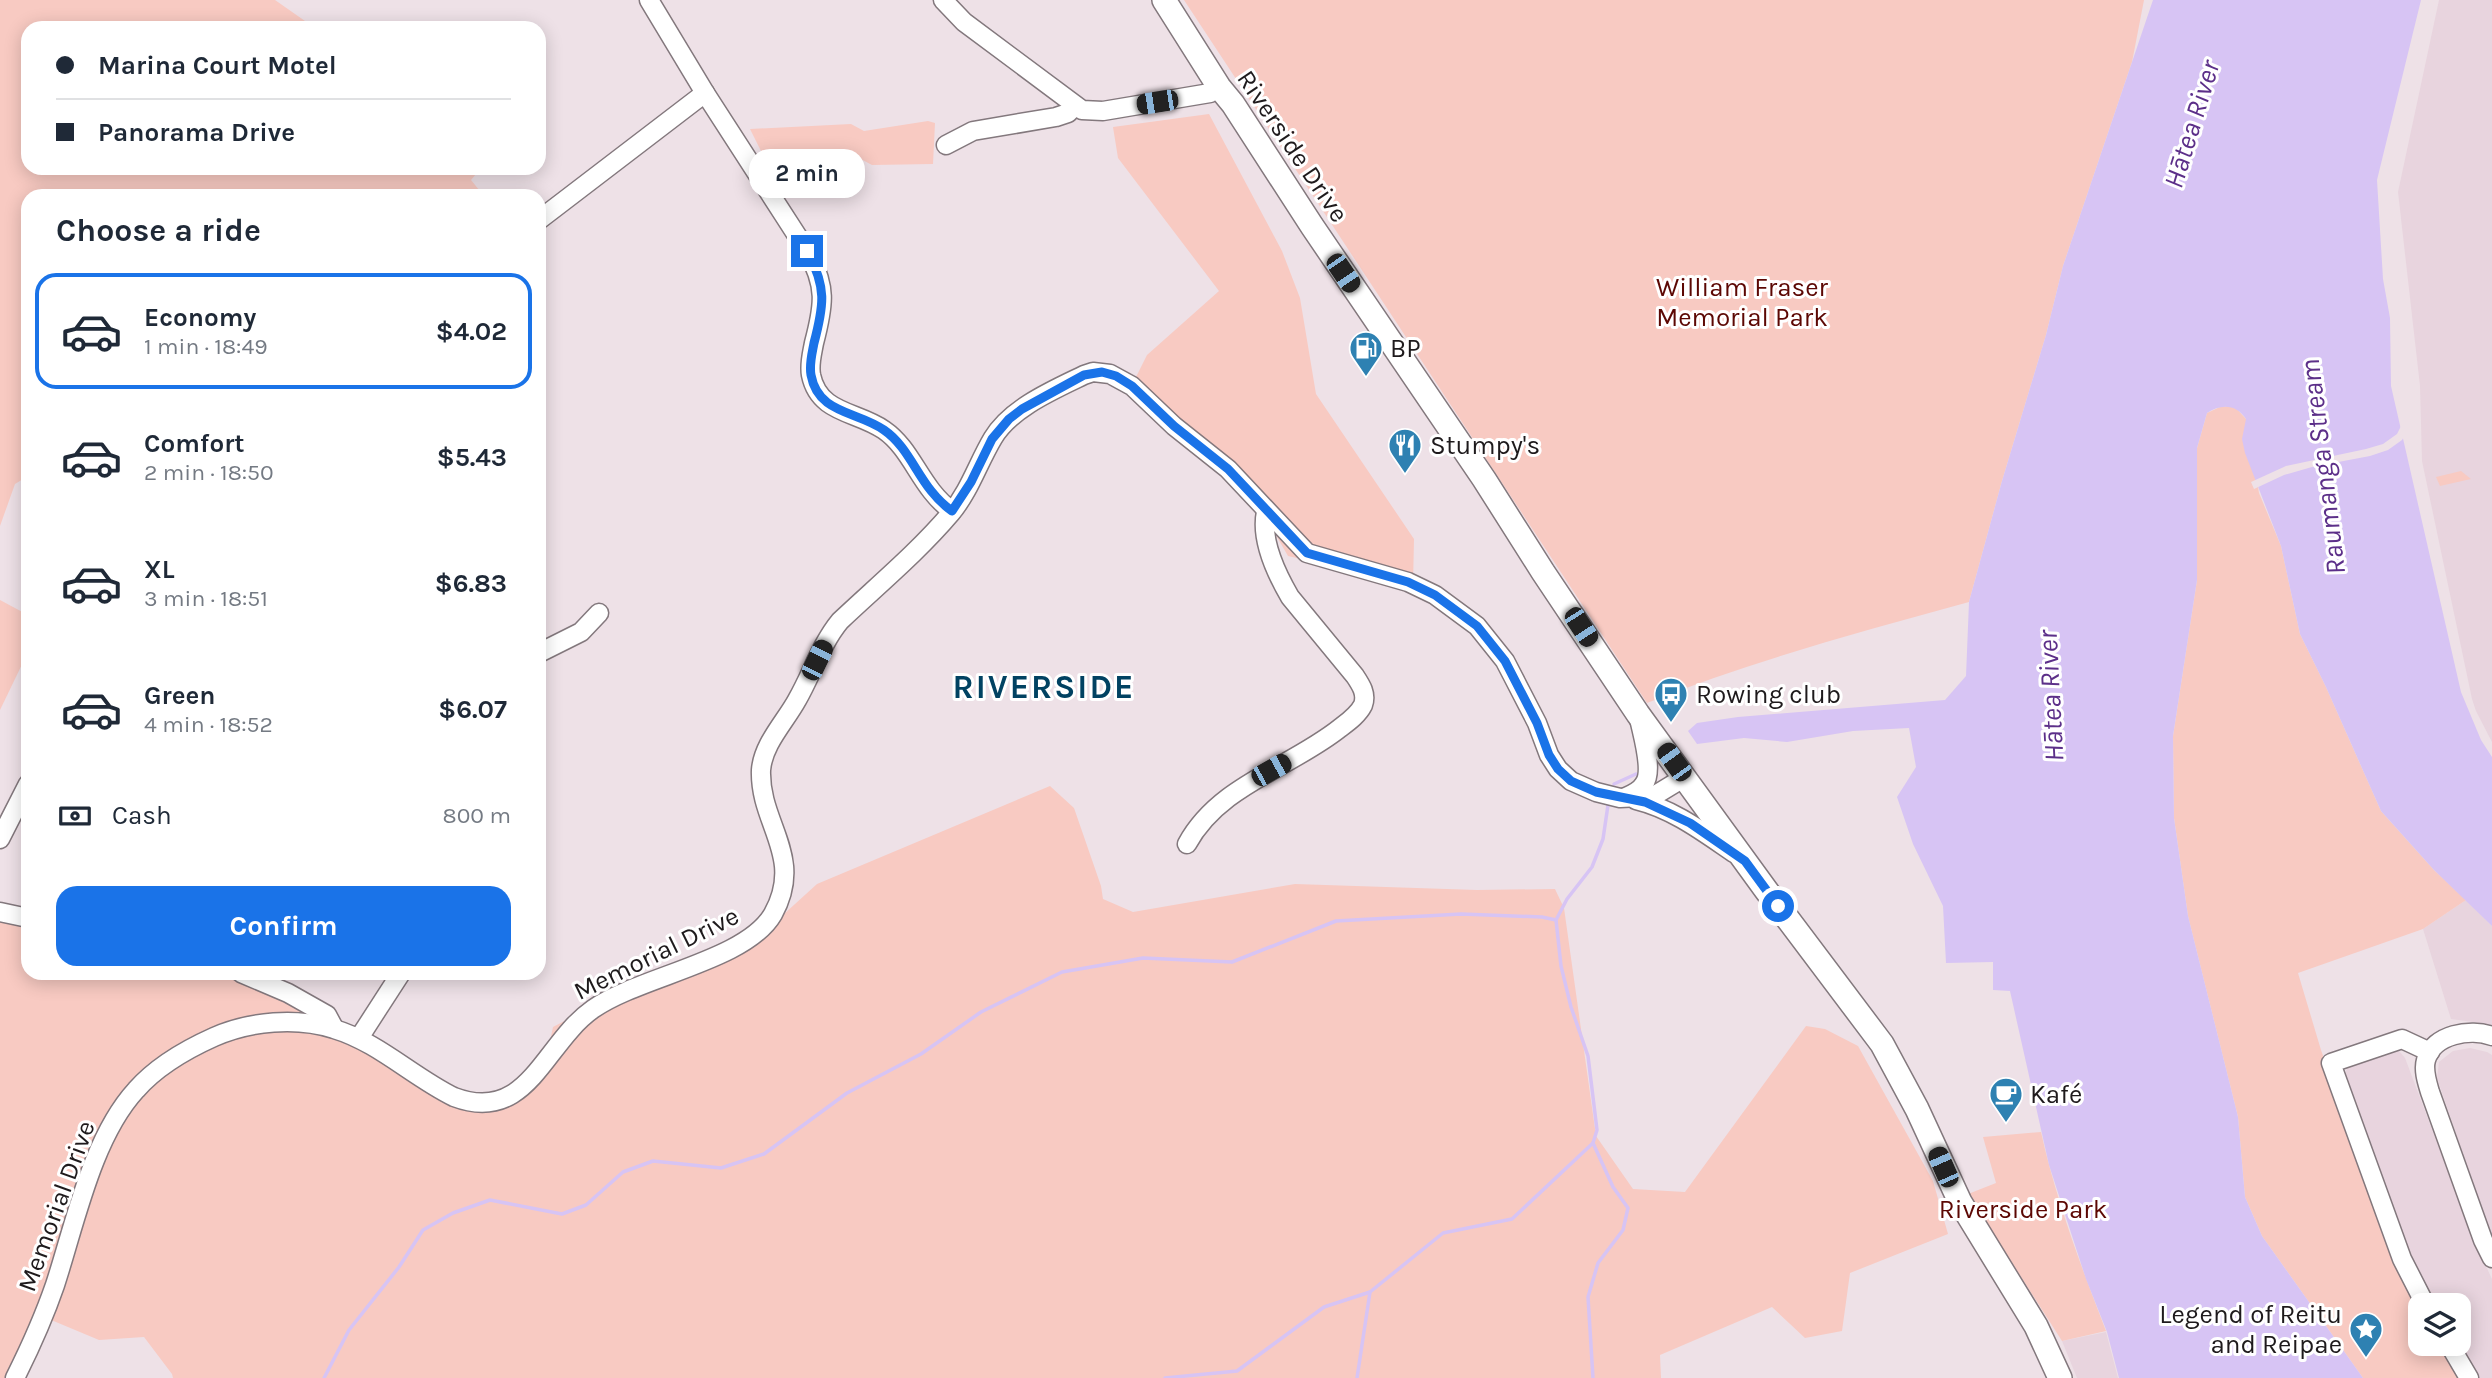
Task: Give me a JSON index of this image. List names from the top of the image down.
{
  "streets": {
    "main road": ["Riverside Drive"],
    "street": ["Memorial Drive"]
  },
  "crossings": [
    ["Riverside Drive", "Memorial Drive"]
  ],
  "districts": ["RIVERSIDE"],
  "water": ["Hātea River", "Raumanga Stream"],
  "parks": ["William Fraser Memorial Park", "Riverside Park"],
  "places": {
    "fuel station": ["BP"],
    "restaurant": ["Stumpy's"],
    "bus stop": ["Rowing club"],
    "cafe": ["Kafé"],
    "place": ["Legend of Reitu and Reipae"]
  },
  "page": {
    "banner": ["Marina Court Motel", "Panorama Drive"],
    "bubble": "2 min",
    "heading": "Choose a ride",
    "list": [
      {
        "name": "Economy",
        "note": "1 min · 18:49",
        "value": "$4.02"
      },
      {
        "name": "Comfort",
        "note": "2 min · 18:50",
        "value": "$5.43"
      },
      {
        "name": "XL",
        "note": "3 min · 18:51",
        "value": "$6.83"
      },
      {
        "name": "Green",
        "note": "4 min · 18:52",
        "value": "$6.07"
      }
    ],
    "pay": ["Cash", "800 m"],
    "buttons": "Confirm"
  }
}
